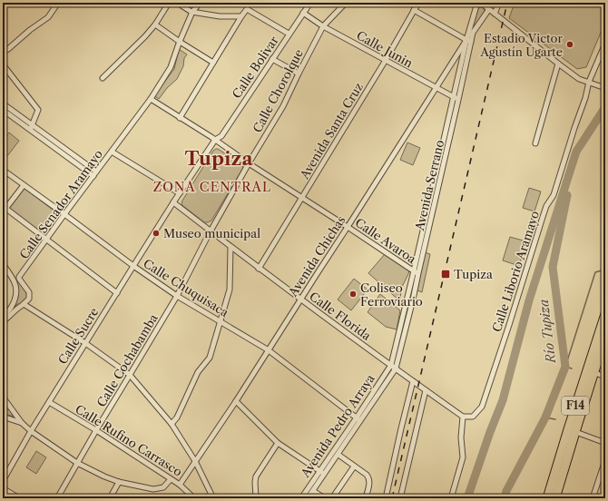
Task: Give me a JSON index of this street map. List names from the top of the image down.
{
  "streets": {
    "highway": ["F14"],
    "street": [
      "Calle Junin",
      "Calle Bolivar",
      "Calle Chorolque",
      "Avenida Santa Cruz",
      "Avenida Serrano",
      "Calle Senador Aramayo",
      "Calle Avaroa",
      "Avenida Chichas",
      "Calle Liborio Aramayo",
      "Calle Chuquisaca",
      "Calle Florida",
      "Calle Sucre",
      "Calle Cochabamba",
      "Avenida Pedro Arraya",
      "Calle Rufino Carrasco"
    ]
  },
  "crossings": [
    ["Calle Junin", "Calle Bolivar"],
    ["Calle Junin", "Calle Chorolque"],
    ["Calle Junin", "Avenida Santa Cruz"],
    ["Calle Junin", "Avenida Serrano"],
    ["Calle Junin", "Avenida Chichas"],
    ["Calle Bolivar", "Calle Avaroa"],
    ["Calle Bolivar", "Calle Sucre"],
    ["Calle Chorolque", "Calle Avaroa"],
    ["Calle Chorolque", "Calle Florida"],
    ["Calle Chorolque", "Calle Cochabamba"],
    ["Avenida Santa Cruz", "Calle Avaroa"],
    ["Avenida Santa Cruz", "Calle Florida"],
    ["Avenida Serrano", "Calle Avaroa"],
    ["Avenida Serrano", "Avenida Chichas"],
    ["Avenida Serrano", "Calle Florida"],
    ["Avenida Serrano", "Avenida Pedro Arraya"],
    ["Calle Senador Aramayo", "Calle Avaroa"],
    ["Calle Senador Aramayo", "Calle Chuquisaca"],
    ["Calle Avaroa", "Avenida Chichas"],
    ["Avenida Chichas", "Calle Chuquisaca"],
    ["Avenida Chichas", "Calle Florida"],
    ["Avenida Chichas", "Calle Rufino Carrasco"],
    ["Calle Liborio Aramayo", "Calle Florida"],
    ["Calle Chuquisaca", "Calle Sucre"],
    ["Calle Chuquisaca", "Calle Cochabamba"],
    ["Calle Chuquisaca", "Avenida Pedro Arraya"],
    ["Calle Florida", "Calle Sucre"],
    ["Calle Florida", "Calle Cochabamba"],
    ["Calle Florida", "Avenida Pedro Arraya"],
    ["Calle Sucre", "Calle Rufino Carrasco"],
    ["Calle Cochabamba", "Calle Rufino Carrasco"]
  ],
  "districts": ["Tupiza", "ZONA CENTRAL"],
  "water": ["Río Tupiza"],
  "places": {
    "other": ["Estadio Victor Agustín Ugarte", "Museo municipal", "Coliseo Ferroviario"],
    "transit": ["Tupiza"]
  }
}
